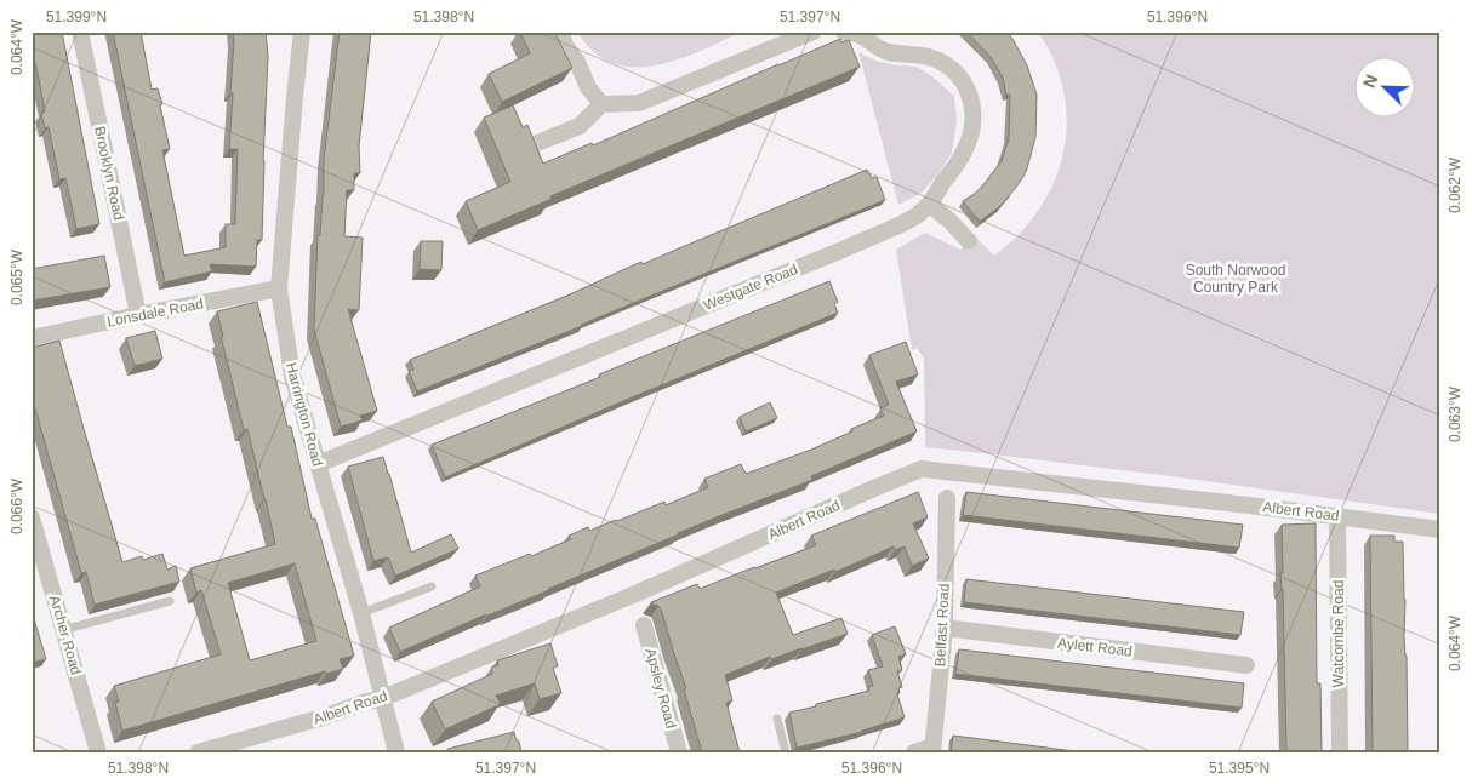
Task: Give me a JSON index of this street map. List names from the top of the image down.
{
  "streets": {
    "street": [
      "Brooklyn Road",
      "Westgate Road",
      "Lonsdale Road",
      "Harrington Road",
      "Albert Road",
      "Belfast Road",
      "Watcombe Road",
      "Archer Road",
      "Aylett Road",
      "Apsley Road"
    ]
  },
  "crossings": [
    ["Brooklyn Road", "Lonsdale Road"],
    ["Westgate Road", "Harrington Road"],
    ["Lonsdale Road", "Harrington Road"],
    ["Harrington Road", "Albert Road"],
    ["Albert Road", "Watcombe Road"],
    ["Belfast Road", "Aylett Road"]
  ],
  "parks": ["South Norwood Country Park"],
  "north": "top left",
  "coordinates": [
    "51.399°N",
    "51.398°N",
    "51.397°N",
    "51.396°N",
    "0.064°W",
    "0.062°W",
    "0.065°W",
    "0.063°W",
    "0.066°W",
    "51.395°N"
  ]
}
